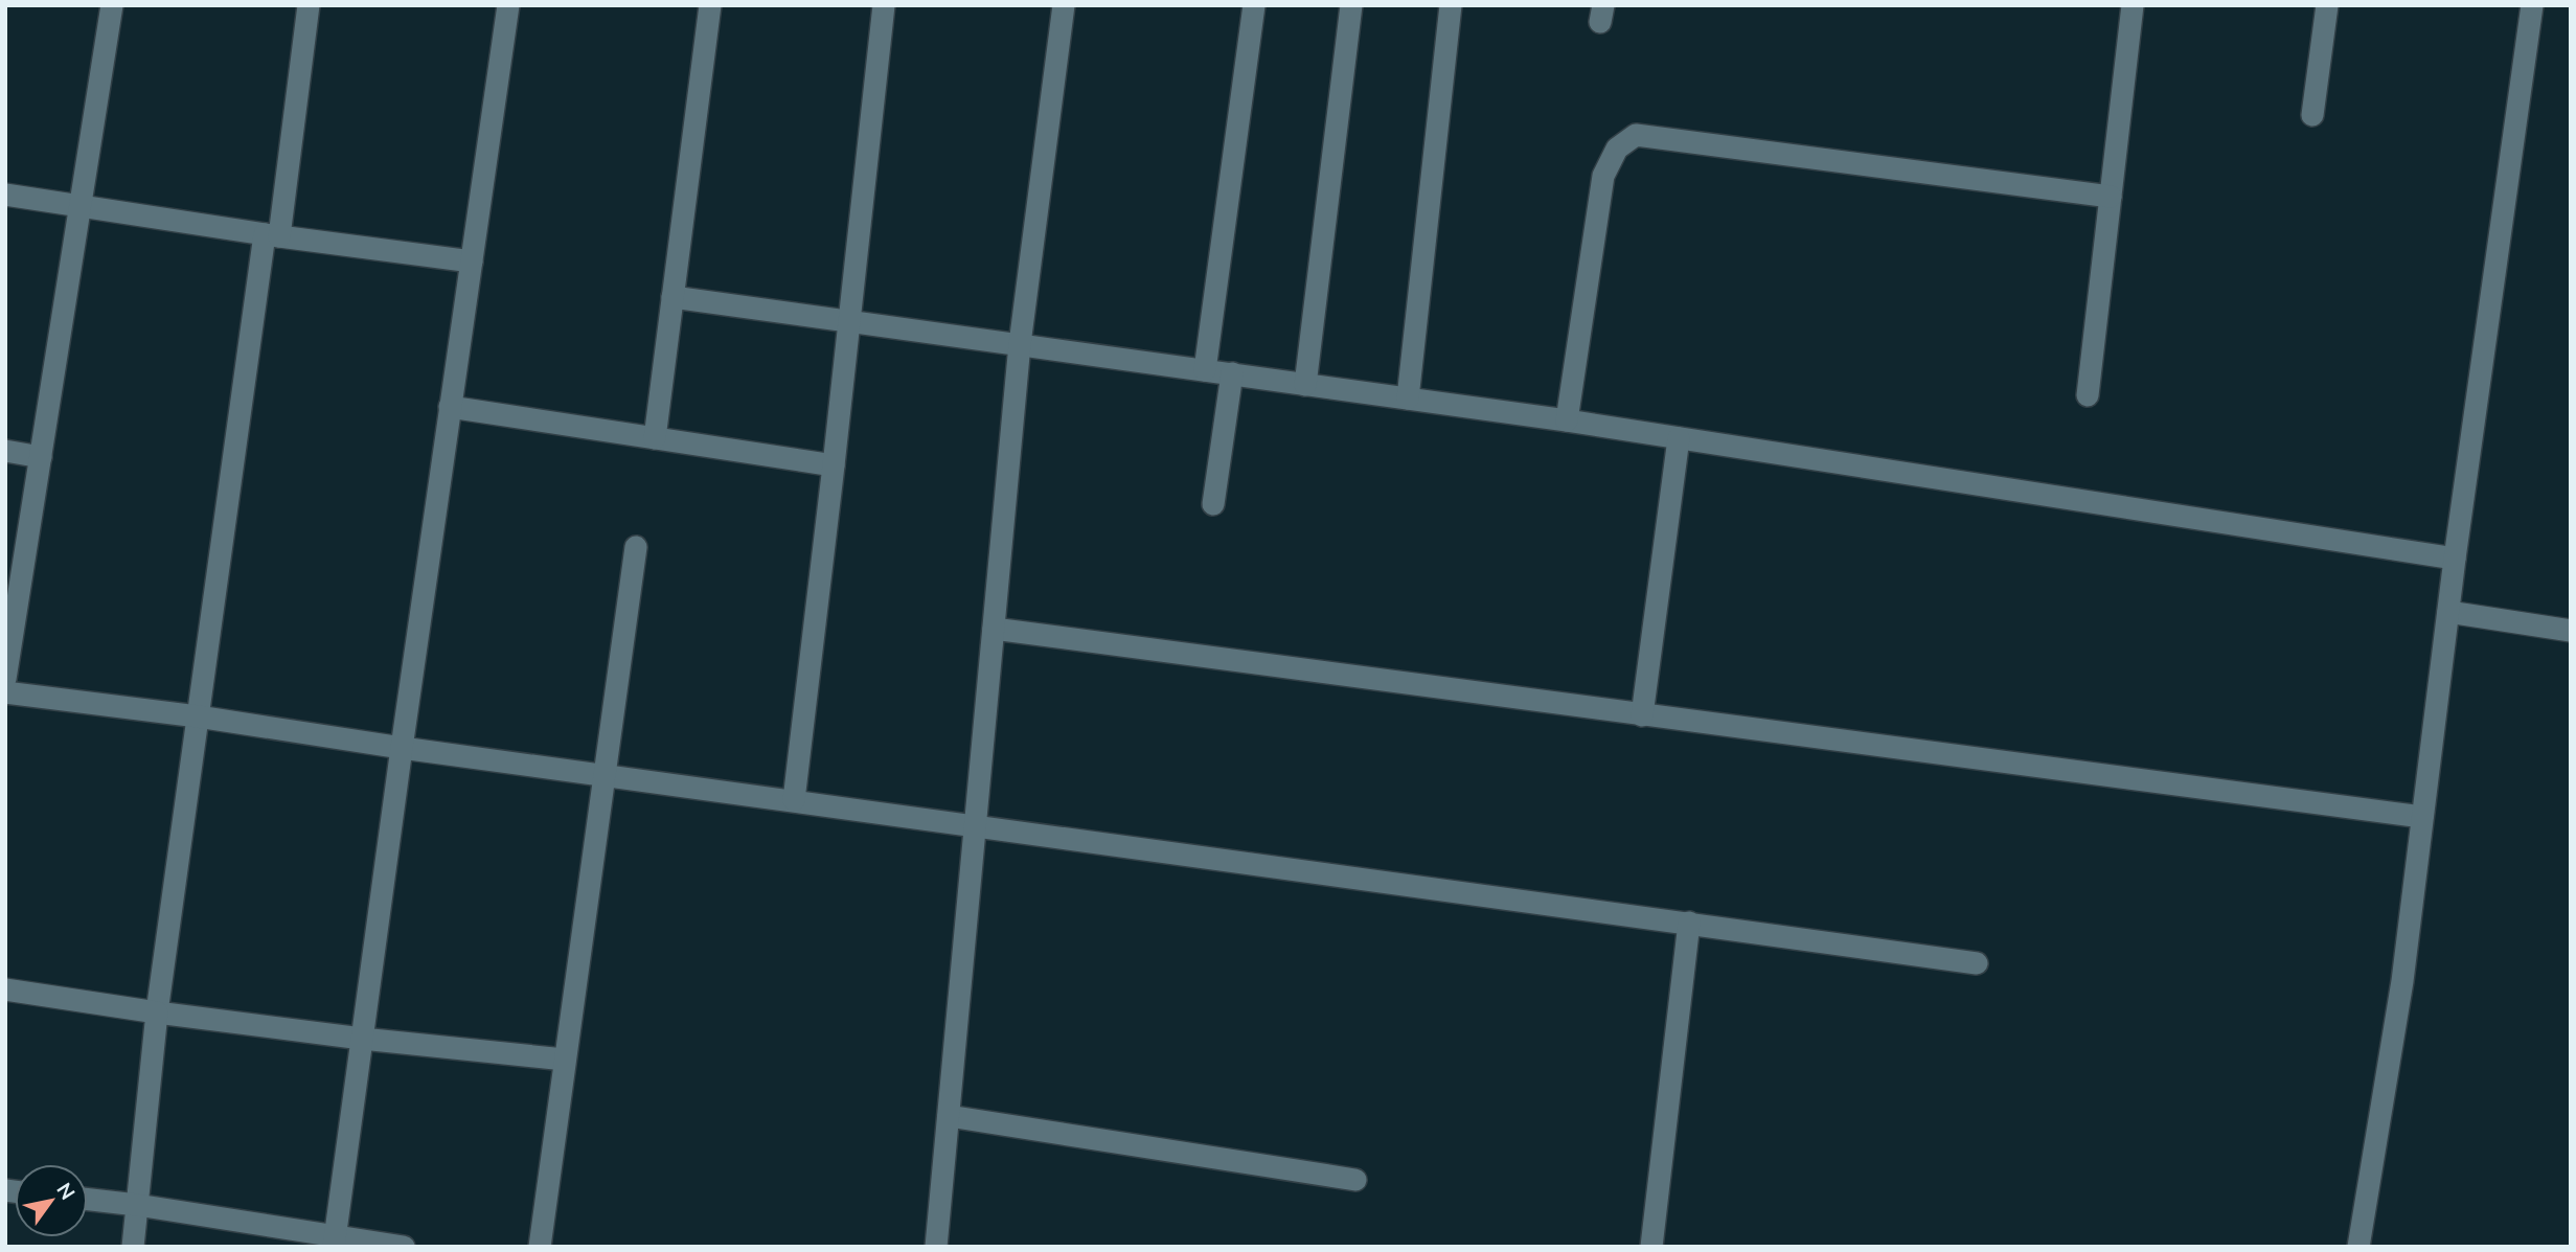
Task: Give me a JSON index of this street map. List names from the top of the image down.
{
  "north": "top right"
}
